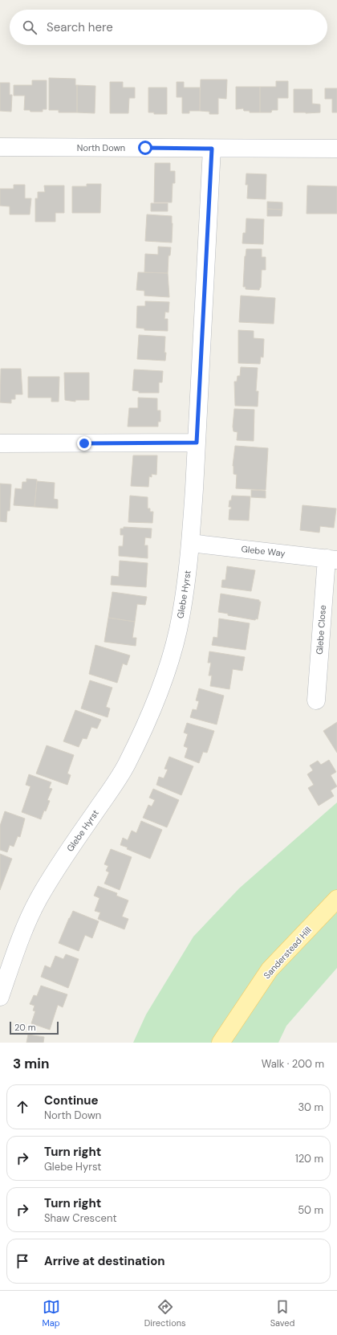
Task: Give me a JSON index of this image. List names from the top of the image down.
{
  "streets": {
    "main road": ["Sanderstead Hill"],
    "street": [
      "North Down",
      "Glebe Way",
      "Glebe Hyrst",
      "Glebe Close"
    ]
  },
  "crossings": [
    ["North Down", "Glebe Hyrst"],
    ["Glebe Way", "Glebe Hyrst"],
    ["Glebe Way", "Glebe Close"]
  ],
  "scale_bar": "20 m",
  "page": {
    "search": "Search here",
    "scale": "20 m",
    "heading": ["3 min", "Walk · 200 m"],
    "list": [
      ["Continue", "North Down", "30 m"],
      ["Turn right", "Glebe Hyrst", "120 m"],
      ["Turn right", "Shaw Crescent", "50 m"],
      "Arrive at destination"
    ],
    "nav": ["Map", "Directions", "Saved"]
  }
}
